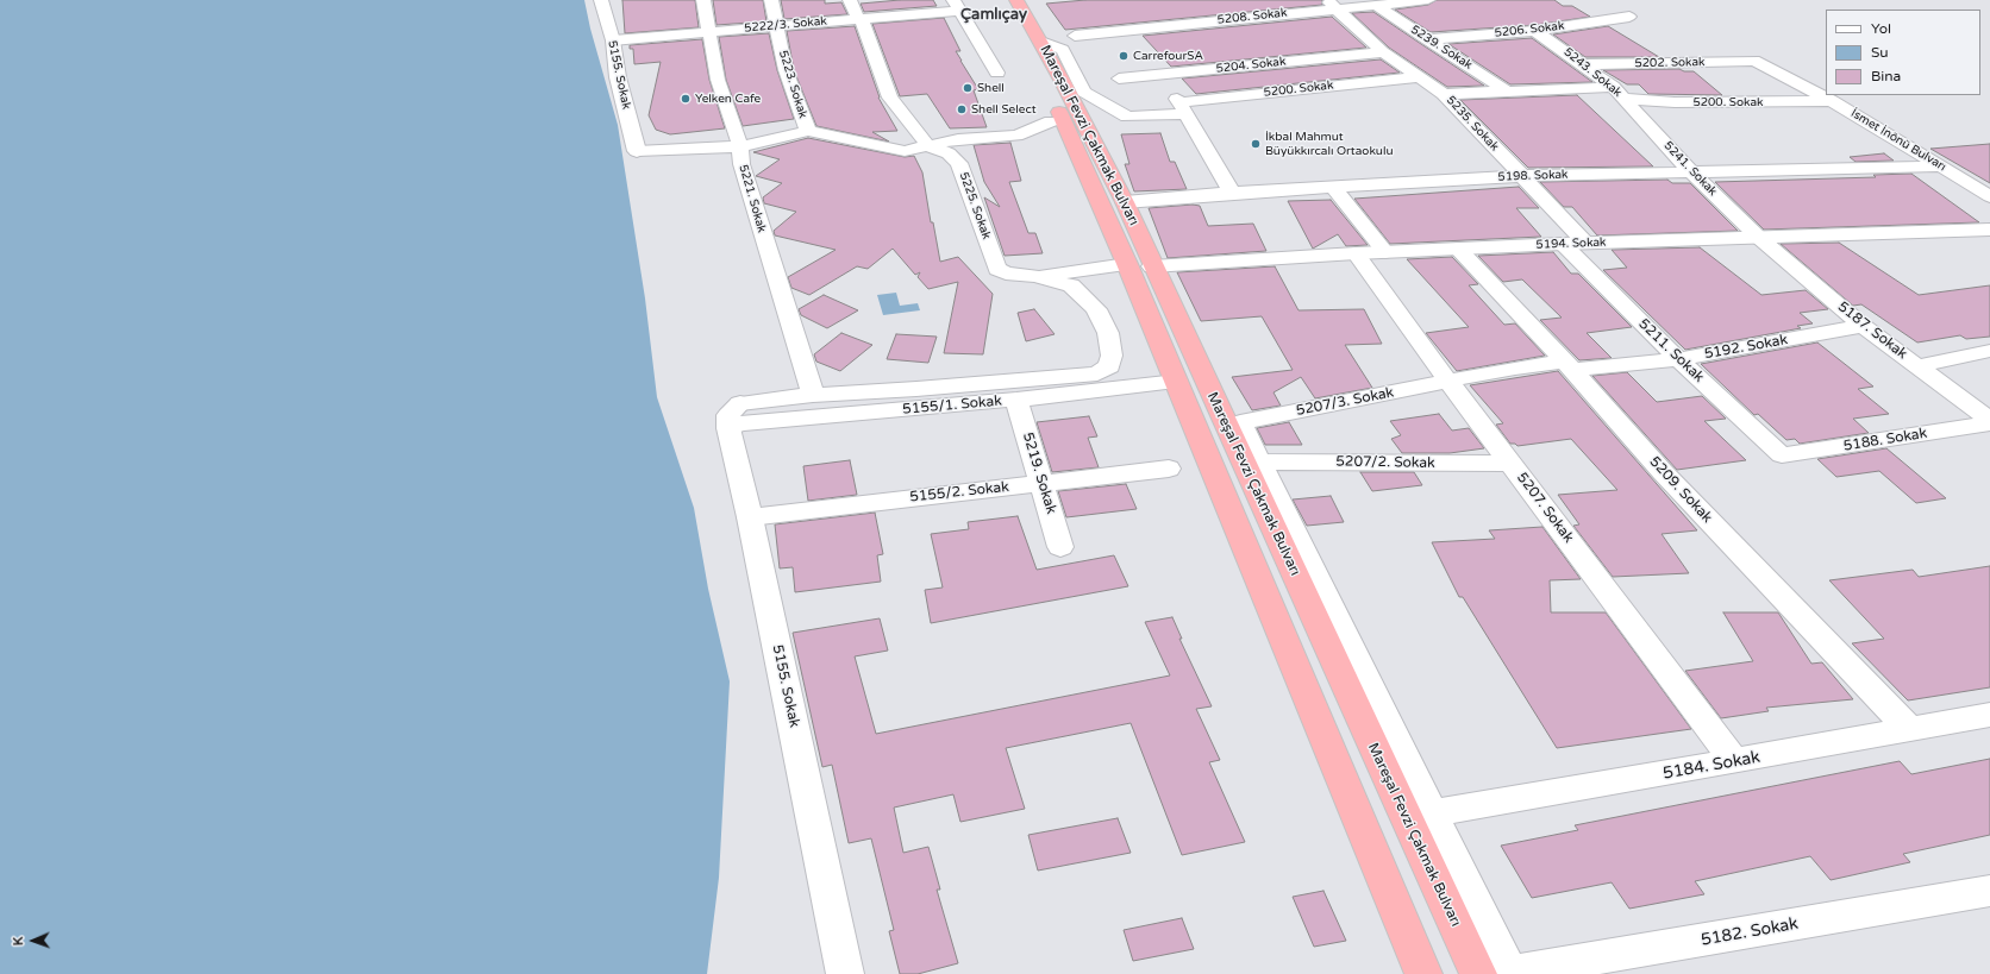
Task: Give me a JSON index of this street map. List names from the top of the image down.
{
  "streets": {
    "highway": ["Mareşal Fevzi Çakmak Bulvarı"],
    "street": [
      "5208. Sokak",
      "5222/3. Sokak",
      "5206. Sokak",
      "5239. Sokak",
      "5202. Sokak",
      "5204. Sokak",
      "5243. Sokak",
      "5155. Sokak",
      "5223. Sokak",
      "5200. Sokak",
      "5235. Sokak",
      "İsmet İnönü Bulvarı",
      "5241. Sokak",
      "5198. Sokak",
      "5221. Sokak",
      "5225. Sokak",
      "5194. Sokak",
      "5187. Sokak",
      "5192. Sokak",
      "5211. Sokak",
      "5207/3. Sokak",
      "5155/1. Sokak",
      "5188. Sokak",
      "5207/2. Sokak",
      "5219. Sokak",
      "5209. Sokak",
      "5155/2. Sokak",
      "5207. Sokak",
      "5184. Sokak",
      "5182. Sokak"
    ]
  },
  "crossings": [
    ["5208. Sokak", "5239. Sokak"],
    ["5208. Sokak", "5235. Sokak"],
    ["5222/3. Sokak", "5155. Sokak"],
    ["5222/3. Sokak", "5223. Sokak"],
    ["5222/3. Sokak", "5221. Sokak"],
    ["5206. Sokak", "5239. Sokak"],
    ["5206. Sokak", "5243. Sokak"],
    ["5202. Sokak", "5243. Sokak"],
    ["5202. Sokak", "İsmet İnönü Bulvarı"],
    ["5204. Sokak", "5235. Sokak"],
    ["5243. Sokak", "5200. Sokak"],
    ["5243. Sokak", "5241. Sokak"],
    ["5155. Sokak", "5155/1. Sokak"],
    ["5155. Sokak", "5155/2. Sokak"],
    ["5223. Sokak", "5225. Sokak"],
    ["5200. Sokak", "5235. Sokak"],
    ["5200. Sokak", "Mareşal Fevzi Çakmak Bulvarı"],
    ["5200. Sokak", "İsmet İnönü Bulvarı"],
    ["5200. Sokak", "5241. Sokak"],
    ["5235. Sokak", "5198. Sokak"],
    ["5235. Sokak", "5194. Sokak"],
    ["Mareşal Fevzi Çakmak Bulvarı", "5198. Sokak"],
    ["Mareşal Fevzi Çakmak Bulvarı", "5194. Sokak"],
    ["Mareşal Fevzi Çakmak Bulvarı", "5155/1. Sokak"],
    ["Mareşal Fevzi Çakmak Bulvarı", "5182. Sokak"],
    ["İsmet İnönü Bulvarı", "5198. Sokak"],
    ["5241. Sokak", "5198. Sokak"],
    ["5241. Sokak", "5194. Sokak"],
    ["5241. Sokak", "5187. Sokak"],
    ["5194. Sokak", "5187. Sokak"],
    ["5194. Sokak", "5211. Sokak"],
    ["5194. Sokak", "5209. Sokak"],
    ["5194. Sokak", "5207. Sokak"],
    ["5187. Sokak", "5192. Sokak"],
    ["5187. Sokak", "5188. Sokak"],
    ["5192. Sokak", "5211. Sokak"],
    ["5192. Sokak", "5207/3. Sokak"],
    ["5192. Sokak", "5209. Sokak"],
    ["5211. Sokak", "5188. Sokak"],
    ["5207/3. Sokak", "5207/2. Sokak"],
    ["5207/3. Sokak", "5209. Sokak"],
    ["5207/3. Sokak", "5207. Sokak"],
    ["5155/1. Sokak", "5219. Sokak"],
    ["5207/2. Sokak", "5207. Sokak"],
    ["5219. Sokak", "5155/2. Sokak"],
    ["5209. Sokak", "5184. Sokak"],
    ["5207. Sokak", "5184. Sokak"]
  ],
  "districts": ["Çamlıçay"],
  "places": [
    "CarrefourSA",
    "Shell",
    "Yelken Cafe",
    "Shell Select",
    "İkbal Mahmut Büyükkırcalı Ortaokulu"
  ],
  "legend": ["Yol", "Su", "Bina"],
  "north": "left"
}
